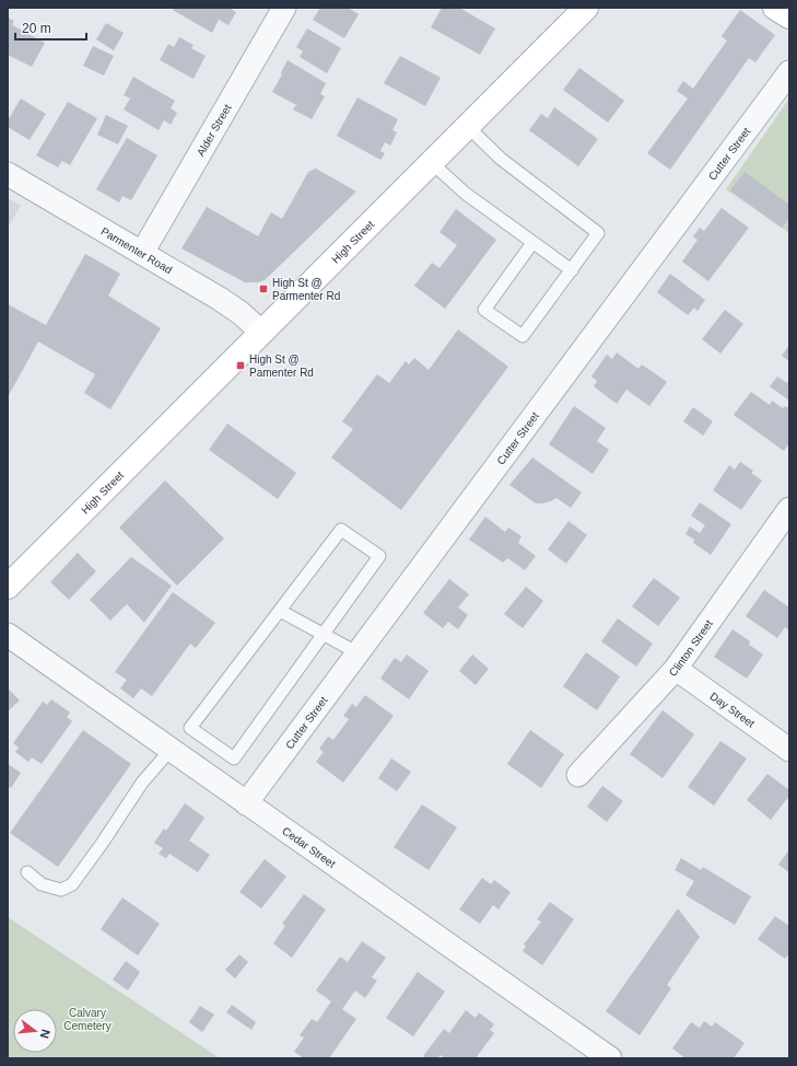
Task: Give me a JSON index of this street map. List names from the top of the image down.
{
  "streets": {
    "main road": ["High Street"],
    "street": [
      "Alder Street",
      "Cutter Street",
      "Parmenter Road",
      "Clinton Street",
      "Day Street",
      "Cedar Street"
    ]
  },
  "crossings": [
    ["Alder Street", "Parmenter Road"],
    ["Cutter Street", "Cedar Street"],
    ["High Street", "Parmenter Road"],
    ["Clinton Street", "Day Street"]
  ],
  "parks": ["Calvary Cemetery"],
  "places": {
    "transit": ["High St @ Parmenter Rd", "High St @ Pamenter Rd"]
  },
  "scale_bar": "20 m",
  "north": "right"
}
